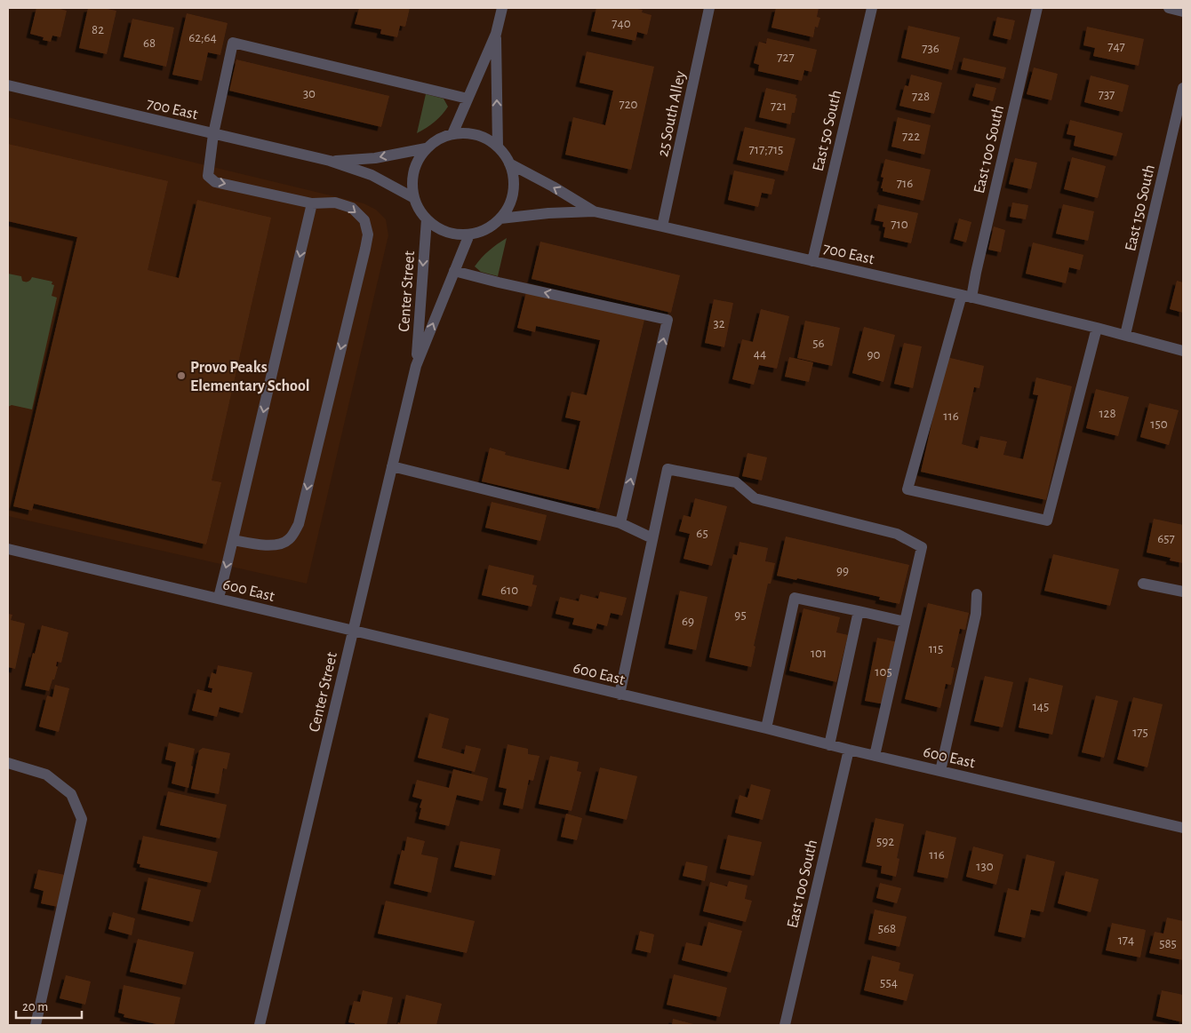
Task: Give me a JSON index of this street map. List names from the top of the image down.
{
  "streets": {
    "street": [
      "700 East",
      "25 South Alley",
      "East 50 South",
      "East 100 South",
      "East 150 South",
      "Center Street",
      "600 East"
    ]
  },
  "crossings": [
    ["700 East", "25 South Alley"],
    ["700 East", "East 50 South"],
    ["700 East", "East 100 South"],
    ["700 East", "East 150 South"],
    ["700 East", "Center Street"],
    ["East 100 South", "600 East"],
    ["Center Street", "600 East"]
  ],
  "places": ["Provo Peaks Elementary School"],
  "house_numbers": [
    "740",
    "82",
    "62;64",
    "68",
    "747",
    "736",
    "727",
    "30",
    "737",
    "728",
    "720",
    "721",
    "722",
    "717;715",
    "716",
    "710",
    "32",
    "56",
    "44",
    "90",
    "128",
    "116",
    "150",
    "65",
    "657",
    "99",
    "610",
    "95",
    "69",
    "115",
    "101",
    "105",
    "145",
    "175",
    "592",
    "116",
    "130",
    "568",
    "174",
    "585",
    "554"
  ],
  "scale_bar": "20 m"
}
